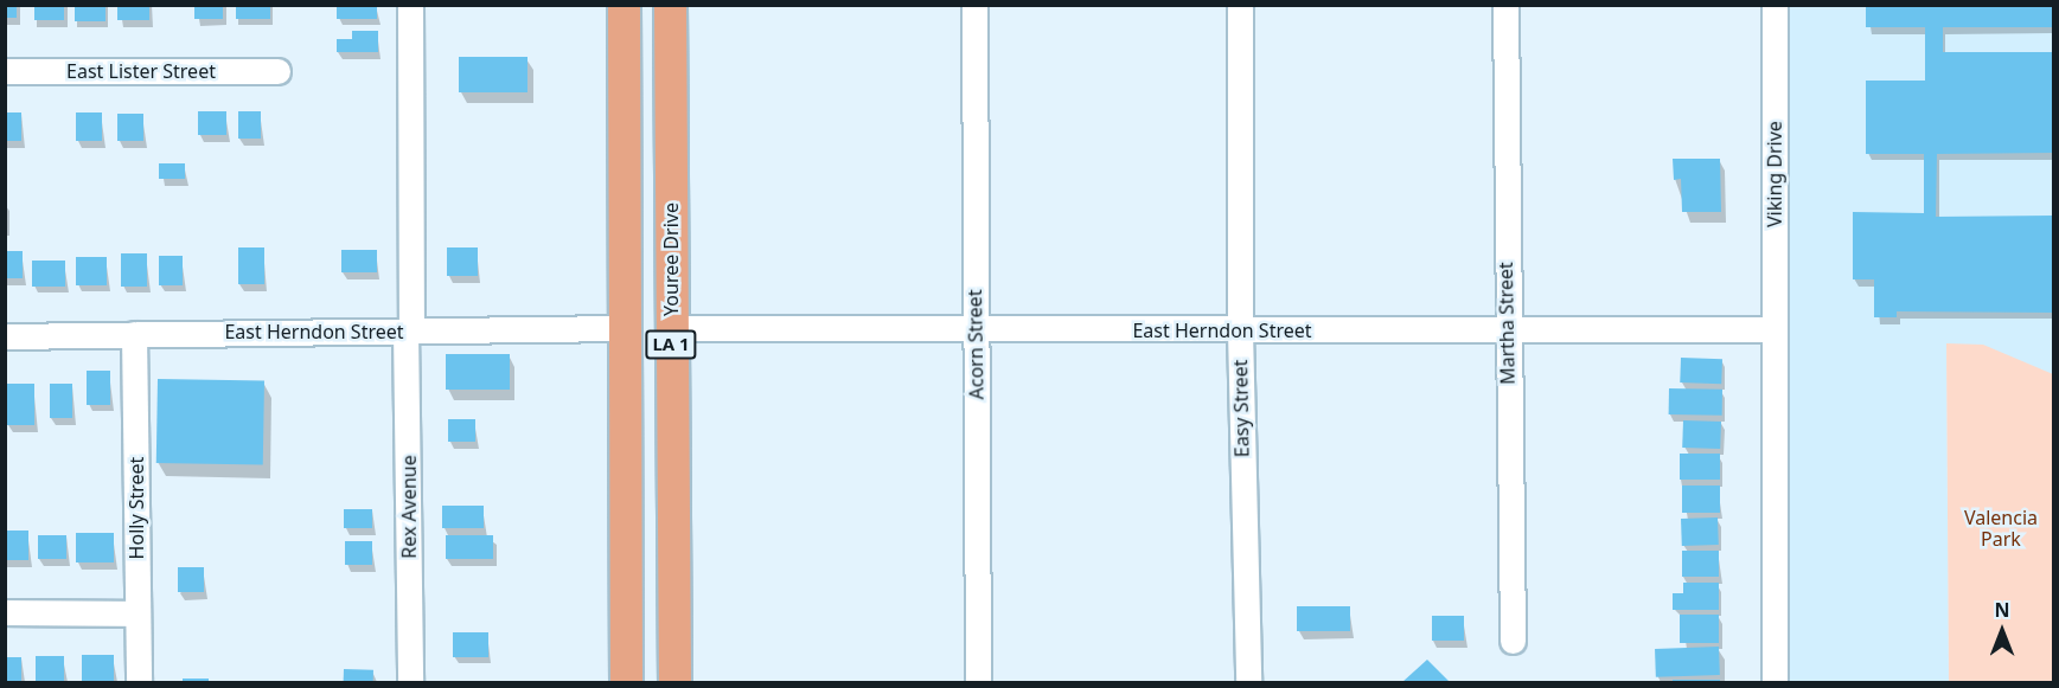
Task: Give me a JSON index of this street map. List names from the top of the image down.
{
  "streets": {
    "main road": ["Youree Drive", "LA 1"],
    "street": [
      "East Lister Street",
      "Viking Drive",
      "Martha Street",
      "East Herndon Street",
      "Acorn Street",
      "Easy Street",
      "Rex Avenue",
      "Holly Street"
    ]
  },
  "crossings": [
    ["Viking Drive", "East Herndon Street"],
    ["Youree Drive", "East Herndon Street"],
    ["Martha Street", "East Herndon Street"],
    ["East Herndon Street", "LA 1"],
    ["East Herndon Street", "Acorn Street"],
    ["East Herndon Street", "Easy Street"],
    ["East Herndon Street", "Rex Avenue"],
    ["East Herndon Street", "Holly Street"]
  ],
  "parks": ["Valencia Park"],
  "north": "top"
}
